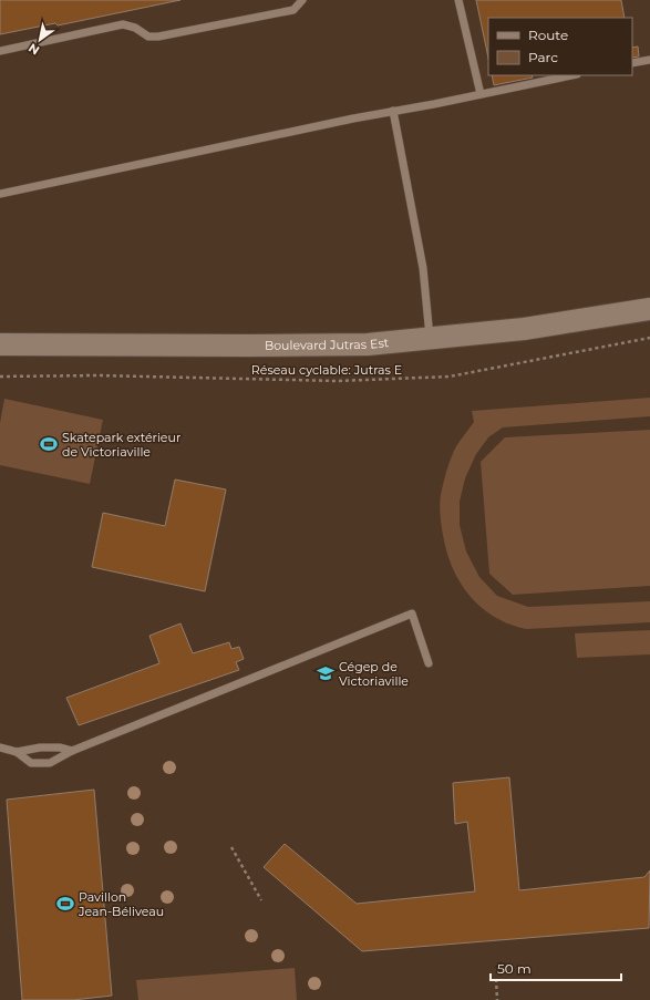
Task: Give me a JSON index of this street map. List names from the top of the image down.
{
  "streets": {
    "main road": ["Boulevard Jutras Est"],
    "path": ["Réseau cyclable: Jutras E"]
  },
  "places": {
    "sports": ["Skatepark extérieur de Victoriaville", "Pavillon Jean-Béliveau"],
    "school or university": ["Cégep de Victoriaville"]
  },
  "legend": ["Route", "Parc"],
  "scale_bar": "50 m",
  "north": "bottom left"
}
